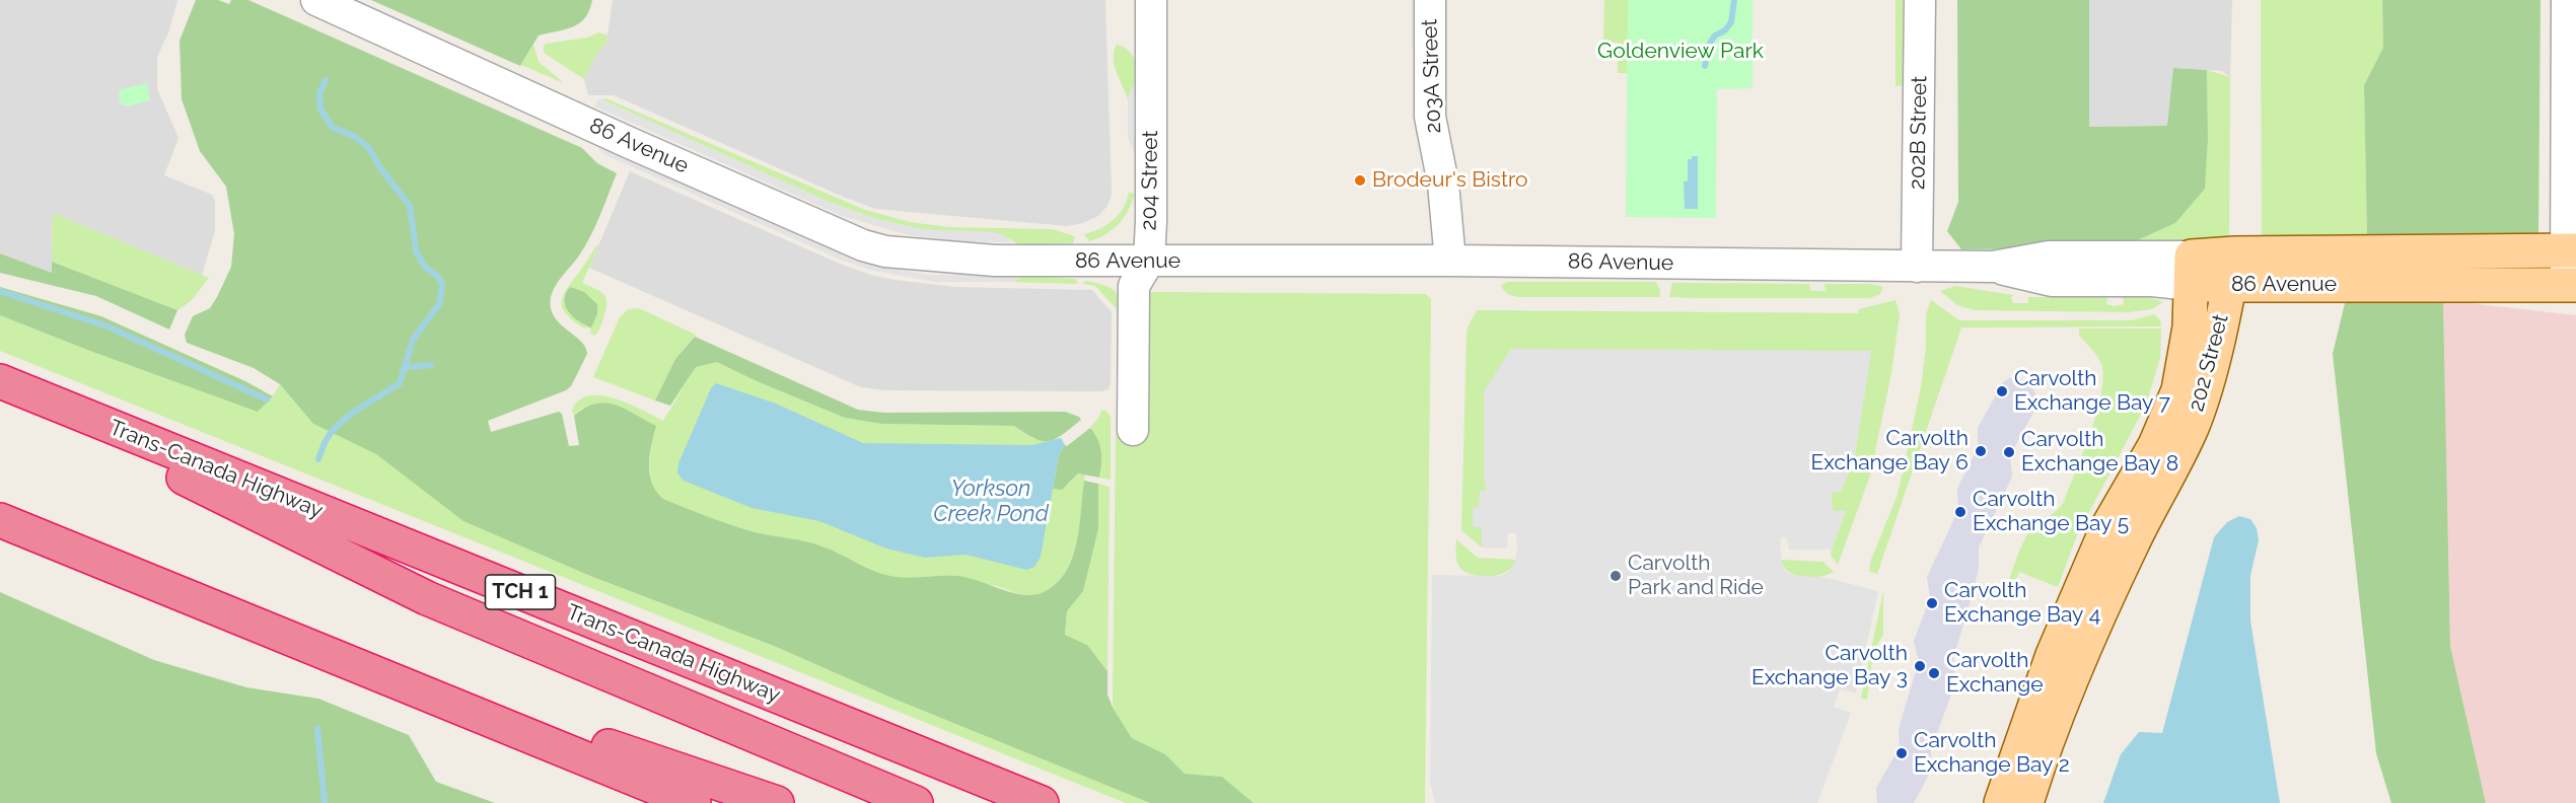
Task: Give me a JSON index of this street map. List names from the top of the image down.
{
  "streets": {
    "highway": ["Trans-Canada Highway", "TCH 1"],
    "main road": ["86 Avenue", "202 Street"],
    "street": ["203A Street", "202B Street", "204 Street"]
  },
  "crossings": [
    ["203A Street", "86 Avenue"],
    ["202B Street", "86 Avenue"],
    ["86 Avenue", "204 Street"],
    ["86 Avenue", "202 Street"]
  ],
  "water": ["Yorkson Creek Pond"],
  "parks": ["Goldenview Park"],
  "places": [
    "Brodeur's Bistro",
    "Carvolth Exchange Bay 7",
    "Carvolth Exchange Bay 6",
    "Carvolth Exchange Bay 8",
    "Carvolth Exchange Bay 5",
    "Carvolth Park and Ride",
    "Carvolth Exchange Bay 4",
    "Carvolth Exchange Bay 3",
    "Carvolth Exchange",
    "Carvolth Exchange Bay 2"
  ]
}
